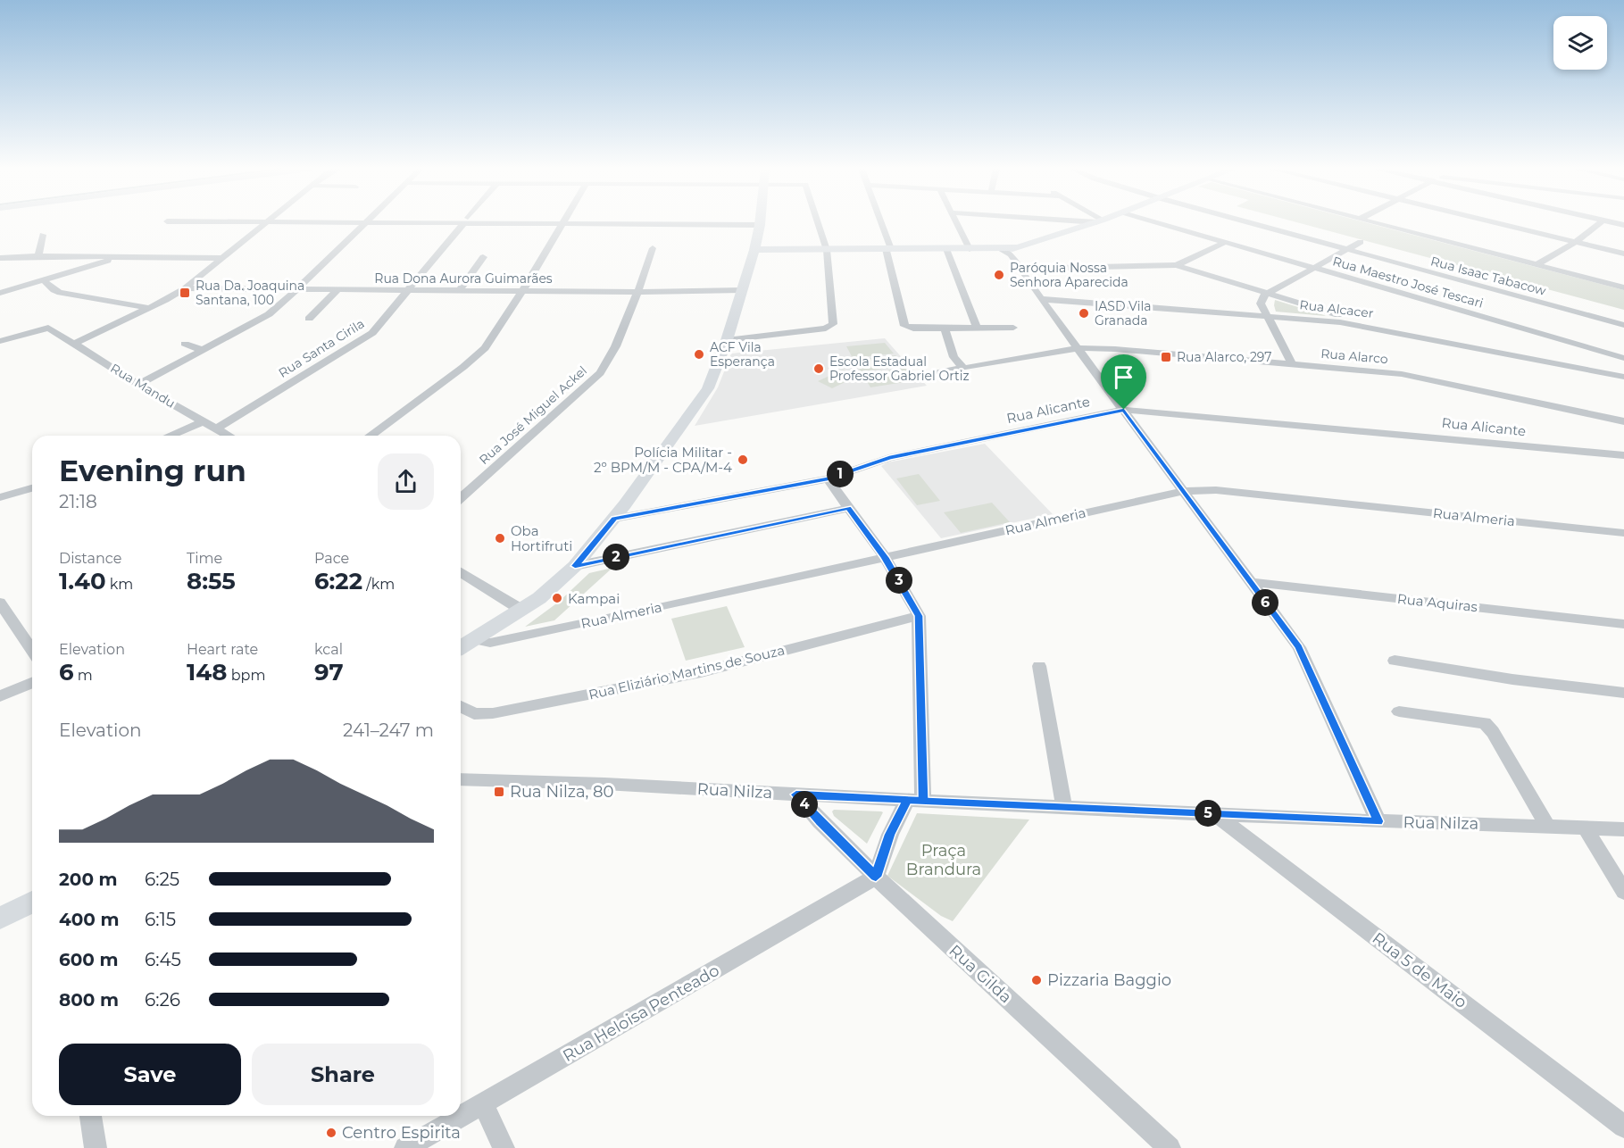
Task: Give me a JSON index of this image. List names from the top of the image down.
{
  "streets": {
    "street": [
      "Rua Isaac Tabacow",
      "Rua Dona Aurora Guimarães",
      "Rua Maestro José Tescari",
      "Rua Alcacer",
      "Rua Santa Cirila",
      "Rua Alarco",
      "Rua Mandu",
      "Rua Alicante",
      "Rua José Miguel Ackel",
      "Rua Almeria",
      "Rua Aquiras",
      "Rua Eliziário Martins de Souza",
      "Rua Nilza",
      "Rua 5 de Maio",
      "Rua Gilda",
      "Rua Heloisa Penteado"
    ]
  },
  "crossings": [
    ["Rua Dona Aurora Guimarães", "Rua Santa Cirila"],
    ["Rua Dona Aurora Guimarães", "Rua José Miguel Ackel"],
    ["Rua Santa Cirila", "Rua Mandu"],
    ["Rua Nilza", "Rua 5 de Maio"],
    ["Rua Nilza", "Rua Gilda"],
    ["Rua Gilda", "Rua Heloisa Penteado"]
  ],
  "parks": ["Praça Brandura"],
  "places": {
    "other": [
      "Paróquia Nossa Senhora Aparecida",
      "IASD Vila Granada",
      "ACF Vila Esperança",
      "Escola Estadual Professor Gabriel Ortiz",
      "Polícia Militar - 2º BPM/M - CPA/M-4",
      "Oba Hortifruti",
      "Kampai",
      "Pizzaria Baggio",
      "Centro Espirita"
    ],
    "transit": ["Rua Da. Joaquina Santana, 100", "Rua Alarco, 297", "Rua Nilza, 80"]
  },
  "page": {
    "heading": ["Evening run", "21:18"],
    "pins": [
      "1",
      "2",
      "3",
      "6",
      "4",
      "5"
    ],
    "stats": [
      ["Distance", "1.40 km"],
      ["Time", "8:55"],
      ["Pace", "6:22 /km"],
      ["Elevation", "6 m"],
      ["Heart rate", "148 bpm"],
      ["kcal", "97"]
    ],
    "chart": ["Elevation", "241–247 m"],
    "list": [
      {
        "name": "200 m",
        "note": "6:25"
      },
      {
        "name": "400 m",
        "note": "6:15"
      },
      {
        "name": "600 m",
        "note": "6:45"
      },
      {
        "name": "800 m",
        "note": "6:26"
      }
    ],
    "buttons": ["Save", "Share"]
  }
}
